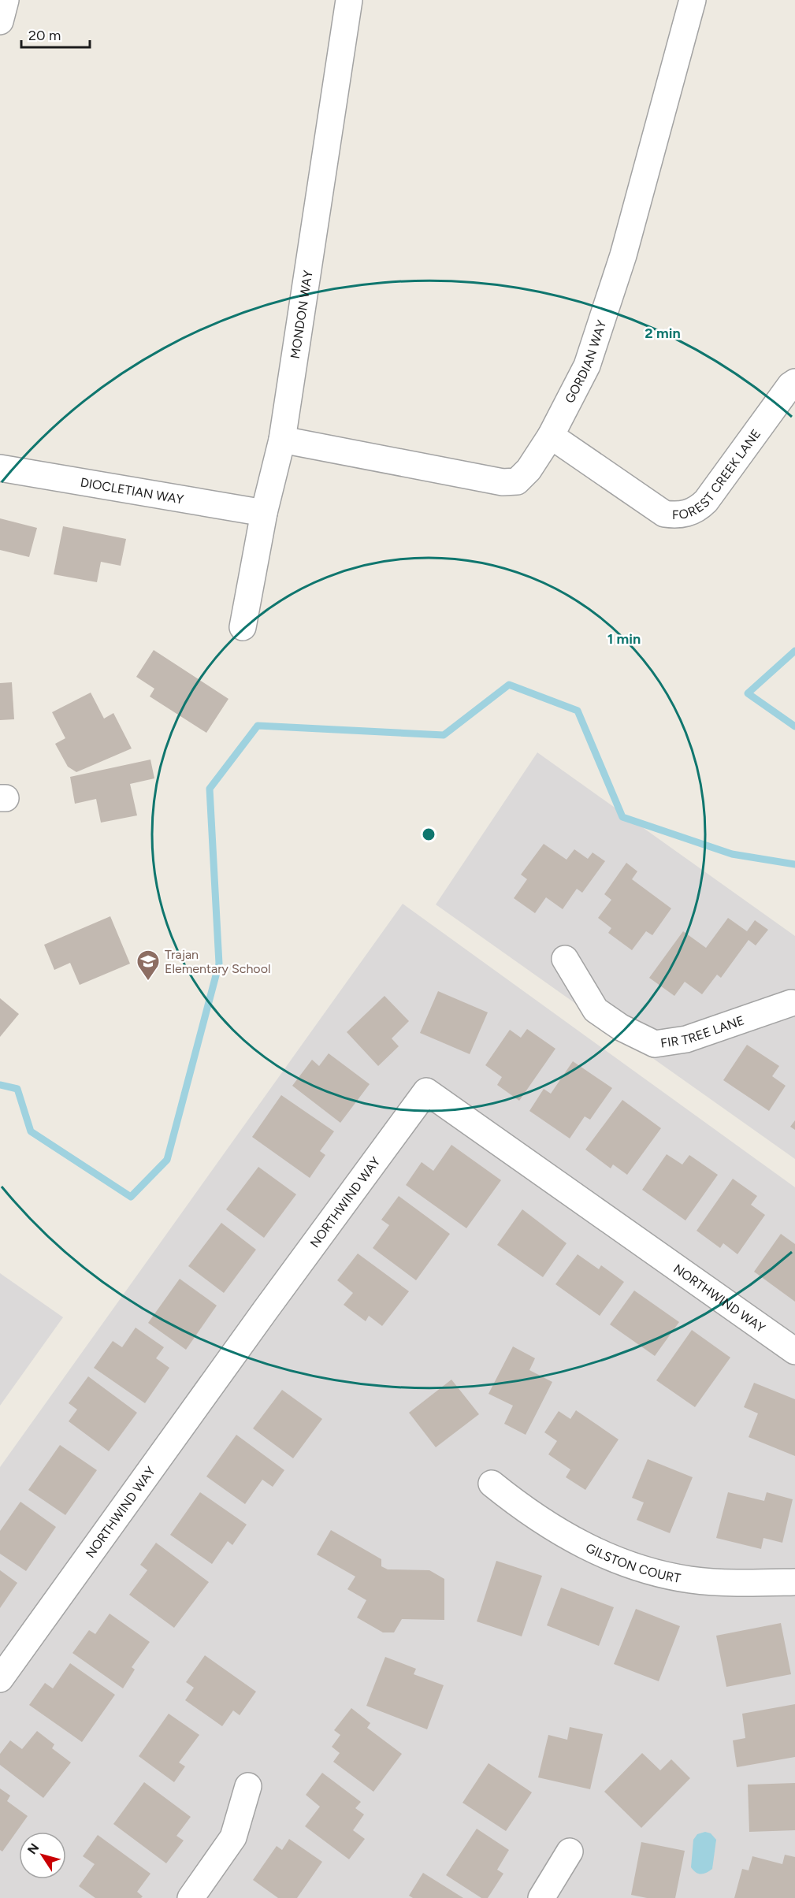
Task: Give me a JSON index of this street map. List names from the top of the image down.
{
  "streets": {
    "street": [
      "MONDON WAY",
      "GORDIAN WAY",
      "FOREST CREEK LANE",
      "DIOCLETIAN WAY",
      "FIR TREE LANE",
      "NORTHWIND WAY",
      "GILSTON COURT"
    ]
  },
  "crossings": [
    ["MONDON WAY", "GORDIAN WAY"],
    ["MONDON WAY", "DIOCLETIAN WAY"],
    ["GORDIAN WAY", "FOREST CREEK LANE"]
  ],
  "places": {
    "school or university": ["Trajan Elementary School"]
  },
  "scale_bar": "20 m",
  "north": "top left",
  "rings": ["2 min", "1 min"]
}
